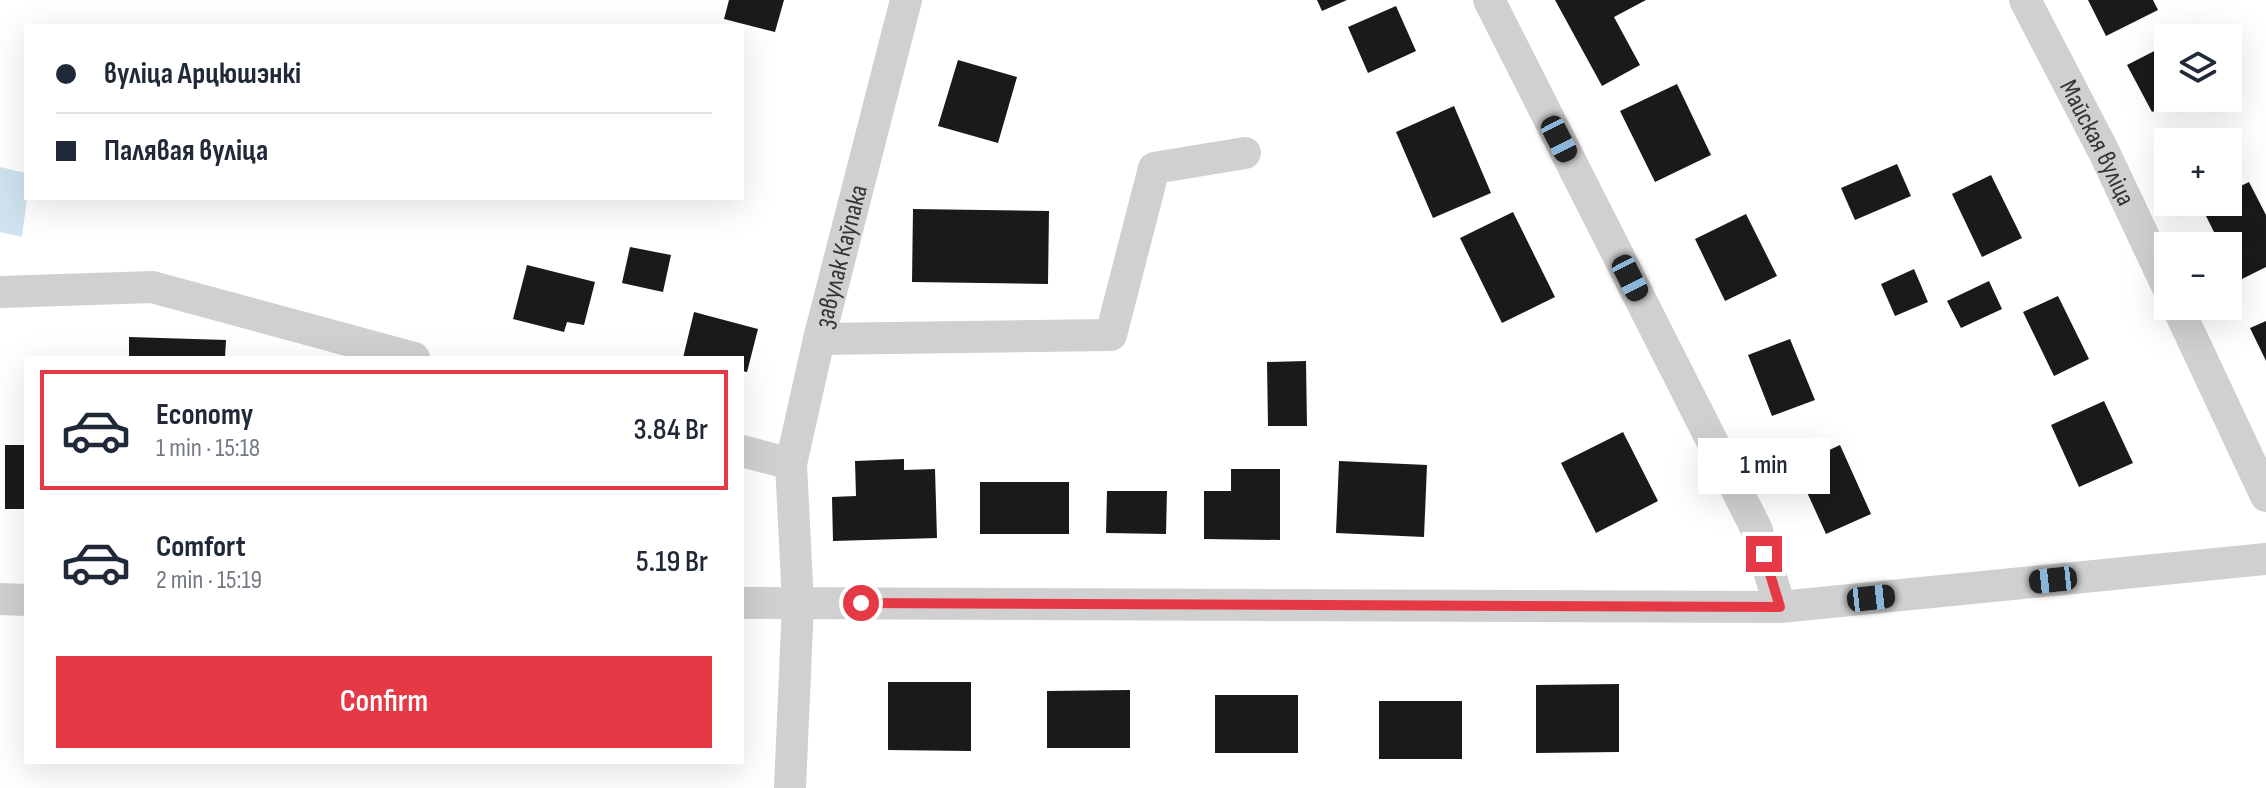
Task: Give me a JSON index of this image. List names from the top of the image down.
{
  "streets": {
    "street": ["Майская вуліца", "завулак Каўпака"]
  },
  "page": {
    "map_buttons": ["+", "−"],
    "banner": ["вуліца Арцюшэнкі", "Палявая вуліца"],
    "list": [
      {
        "name": "Economy",
        "note": "1 min · 15:18",
        "value": "3.84 Br"
      },
      {
        "name": "Comfort",
        "note": "2 min · 15:19",
        "value": "5.19 Br"
      }
    ],
    "bubble": "1 min",
    "buttons": "Confirm"
  }
}
